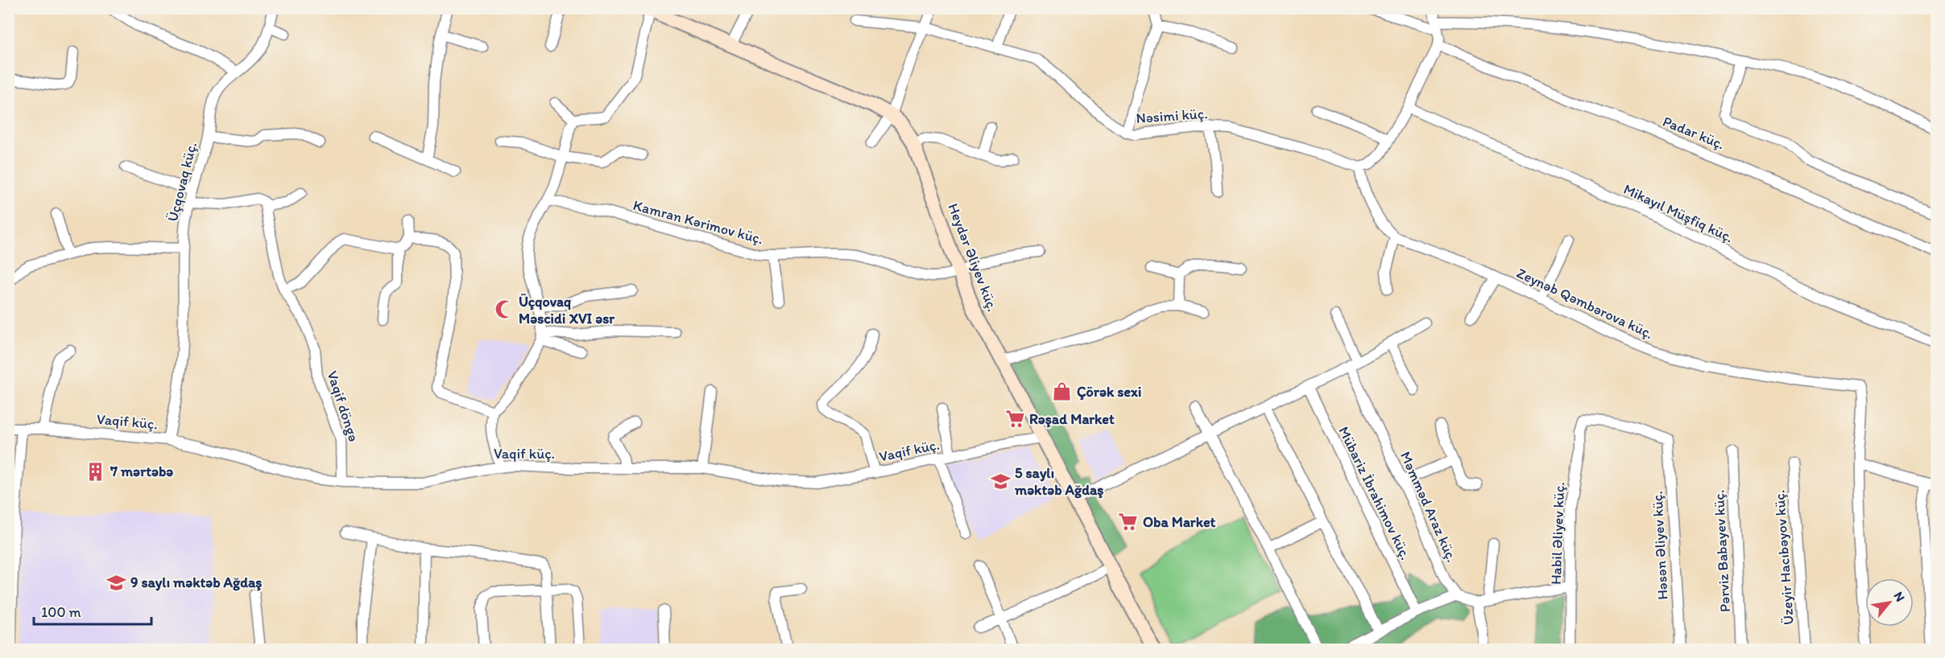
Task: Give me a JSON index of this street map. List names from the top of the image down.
{
  "streets": {
    "main road": ["Heydər Əliyev küç."],
    "street": [
      "Nəsimi küç.",
      "Padar küç.",
      "Üçqovaq küç.",
      "Mikayıl Müşfiq küç.",
      "Kamran Kərimov küç.",
      "Zeynəb Qəmbərova küç.",
      "Vaqif döngə",
      "Vaqif küç.",
      "Mübariz İbrahimov küç.",
      "Məmməd Araz küç.",
      "Habil Əliyev küç.",
      "Həsən Əliyev küç.",
      "Pərviz Babayev küç.",
      "Üzeyir Hacıbəyov küç."
    ]
  },
  "crossings": [
    ["Üçqovaq küç.", "Vaqif küç."],
    ["Kamran Kərimov küç.", "Heydər Əliyev küç."],
    ["Heydər Əliyev küç.", "Vaqif küç."],
    ["Vaqif döngə", "Vaqif küç."],
    ["Habil Əliyev küç.", "Həsən Əliyev küç."]
  ],
  "places": {
    "mosque": ["Üçqovaq Məscidi XVI əsr"],
    "shop": ["Çörək sexi"],
    "supermarket": ["Rəşad Market", "Oba Market"],
    "building": ["7 mərtəbə"],
    "school or university": ["5 saylı məktəb Ağdaş", "9 saylı məktəb Ağdaş"]
  },
  "scale_bar": "100 m",
  "north": "top right"
}
